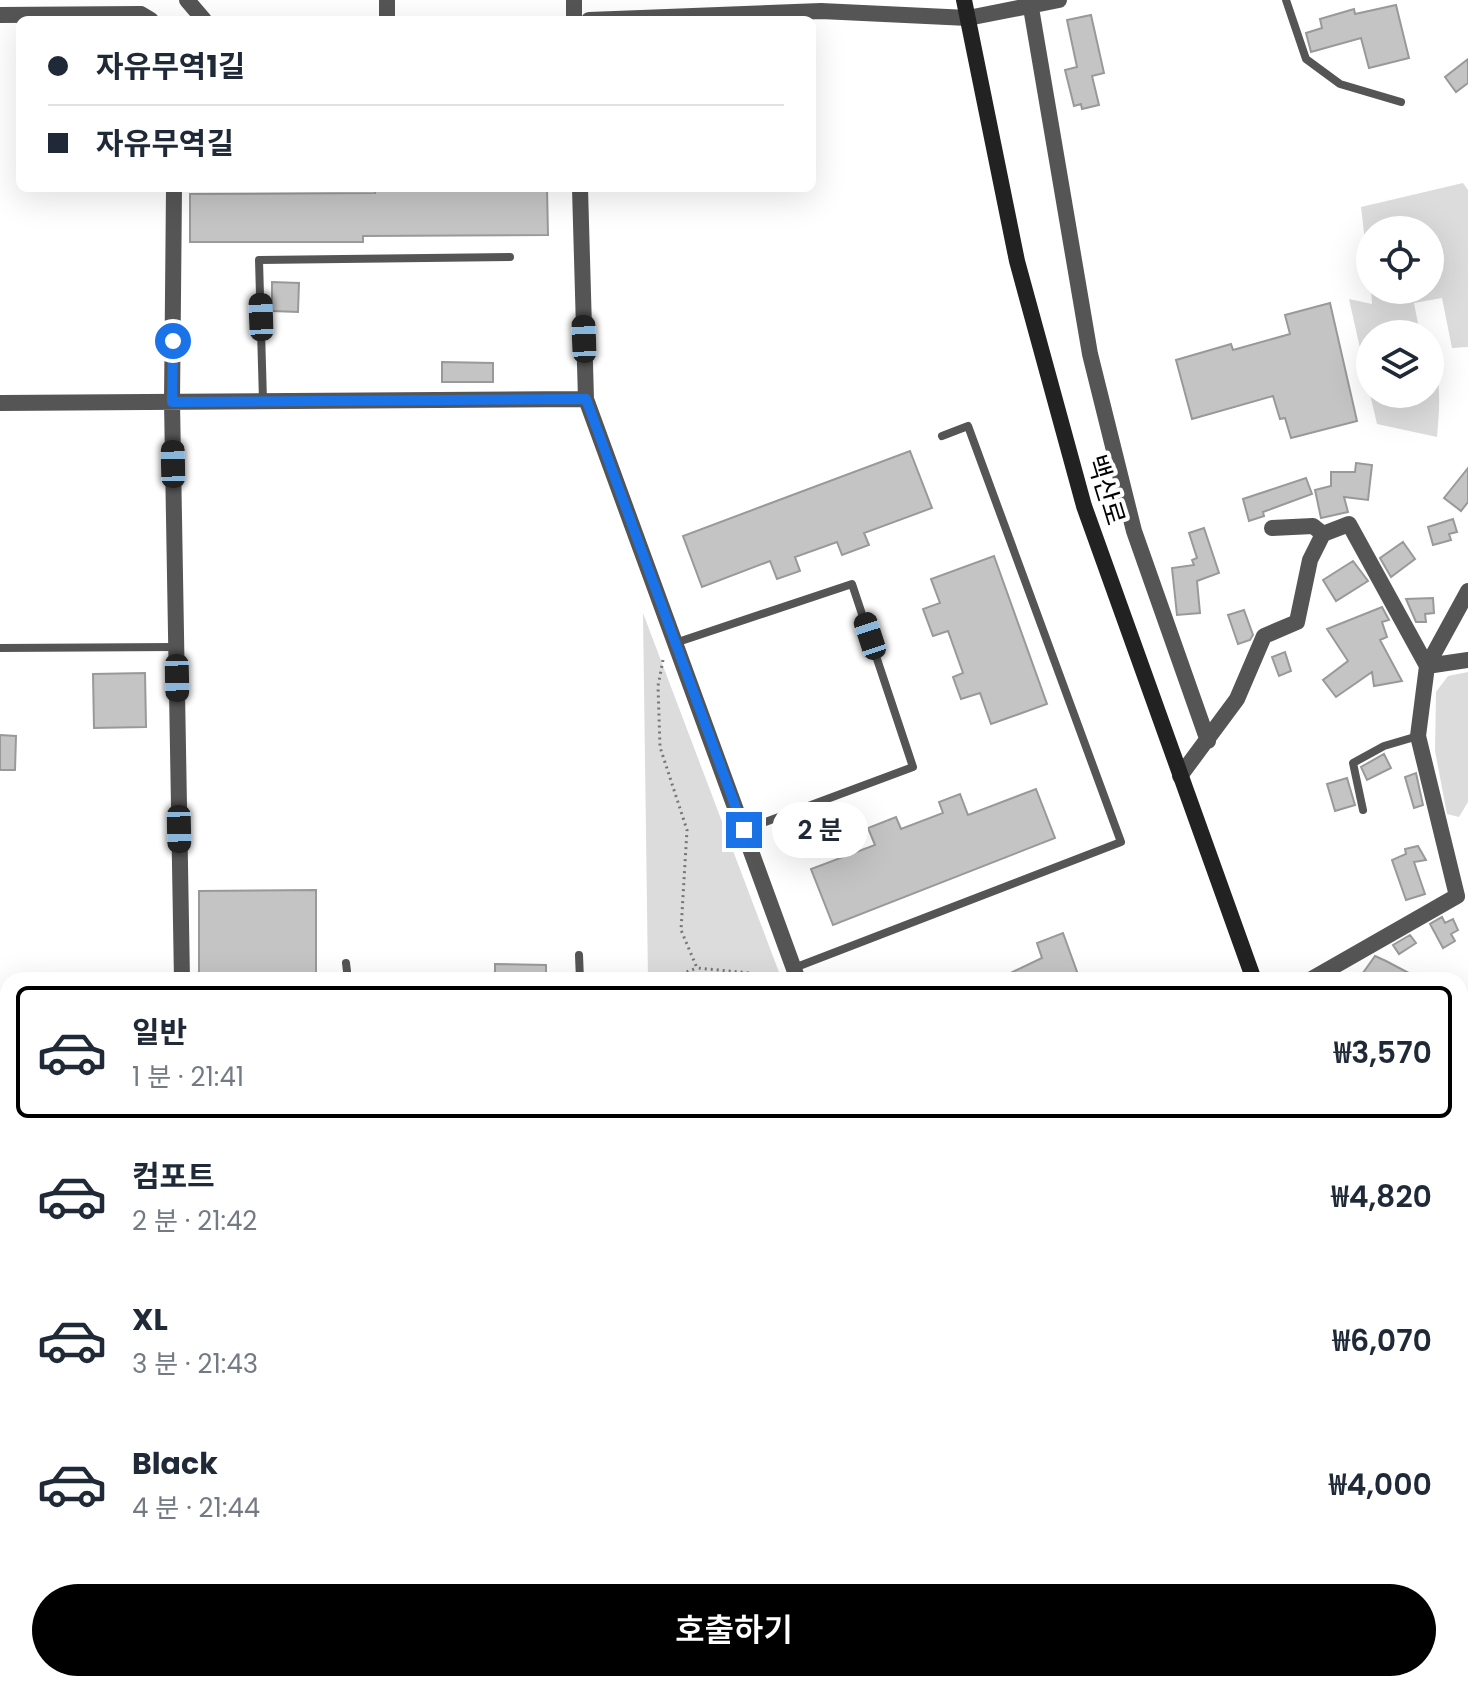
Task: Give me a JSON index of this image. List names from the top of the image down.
{
  "streets": {
    "main road": ["백산로"]
  },
  "page": {
    "banner": ["자유무역1길", "자유무역길"],
    "bubble": "2 분",
    "list": [
      {
        "name": "일반",
        "note": "1 분 · 21:41",
        "value": "₩3,570"
      },
      {
        "name": "컴포트",
        "note": "2 분 · 21:42",
        "value": "₩4,820"
      },
      {
        "name": "XL",
        "note": "3 분 · 21:43",
        "value": "₩6,070"
      },
      {
        "name": "Black",
        "note": "4 분 · 21:44",
        "value": "₩4,000"
      }
    ],
    "buttons": "호출하기"
  }
}
